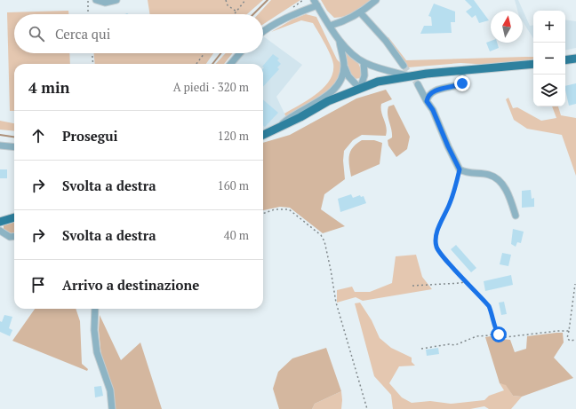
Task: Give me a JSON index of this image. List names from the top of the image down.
{
  "north": "top",
  "page": {
    "map_buttons": ["+", "−"],
    "search": "Cerca qui",
    "heading": ["4 min", "A piedi · 320 m"],
    "list": [
      ["Prosegui", "120 m"],
      ["Svolta a destra", "160 m"],
      ["Svolta a destra", "40 m"],
      "Arrivo a destinazione"
    ]
  }
}
